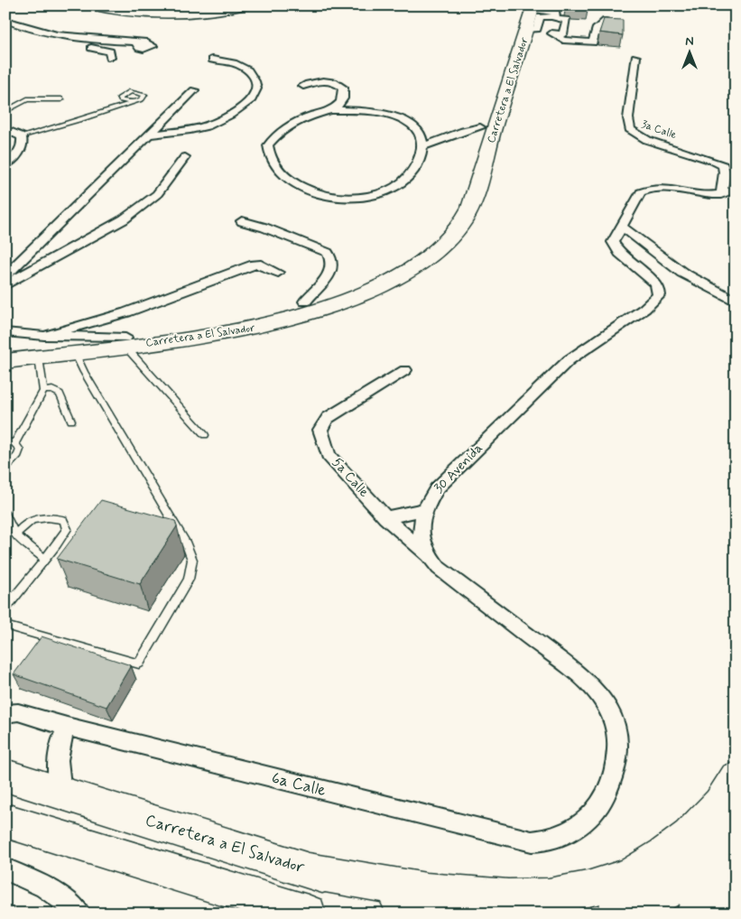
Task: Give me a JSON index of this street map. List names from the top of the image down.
{
  "streets": {
    "highway": ["Carretera a El Salvador"],
    "street": [
      "3a Calle",
      "30 Avenida",
      "5a Calle",
      "6a Calle"
    ]
  },
  "crossings": [
    ["3a Calle", "30 Avenida"],
    ["30 Avenida", "5a Calle"],
    ["30 Avenida", "6a Calle"],
    ["5a Calle", "6a Calle"]
  ],
  "north": "top"
}
